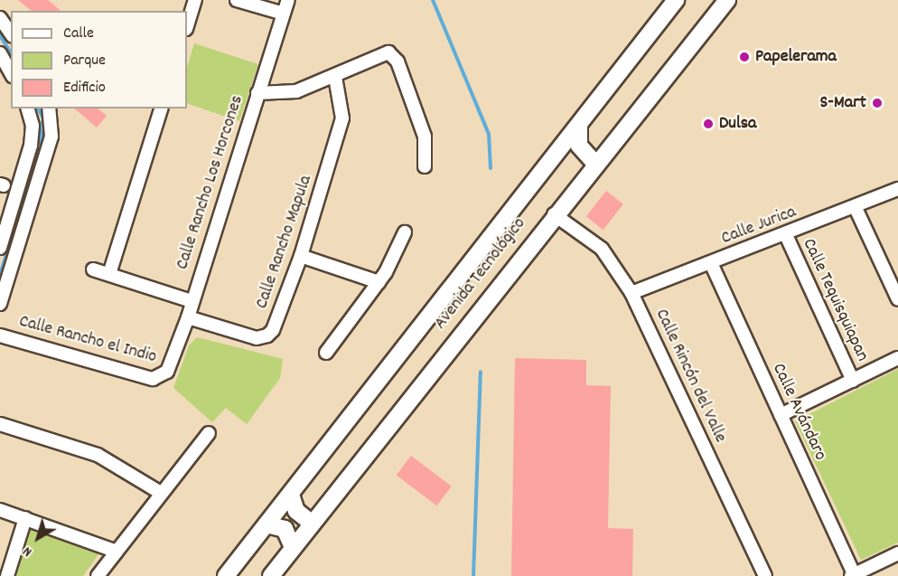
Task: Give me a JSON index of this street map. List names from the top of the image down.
{
  "streets": {
    "main road": ["Avenida Tecnológico"],
    "street": [
      "Calle Rancho Los Horcones",
      "Calle Jurica",
      "Calle Rancho Mapula",
      "Calle Tequisquiapan",
      "Calle Rancho el Indio",
      "Calle Rincón del Valle",
      "Calle Avándaro"
    ]
  },
  "crossings": [
    ["Calle Rancho Los Horcones", "Calle Rancho Mapula"],
    ["Calle Rancho Los Horcones", "Calle Rancho el Indio"],
    ["Calle Jurica", "Calle Tequisquiapan"],
    ["Calle Jurica", "Calle Rincón del Valle"],
    ["Calle Jurica", "Calle Avándaro"],
    ["Avenida Tecnológico", "Calle Rincón del Valle"]
  ],
  "places": ["Papelerama", "S-Mart", "Dulsa"],
  "legend": ["Calle", "Parque", "Edificio"],
  "north": "bottom left"
}
